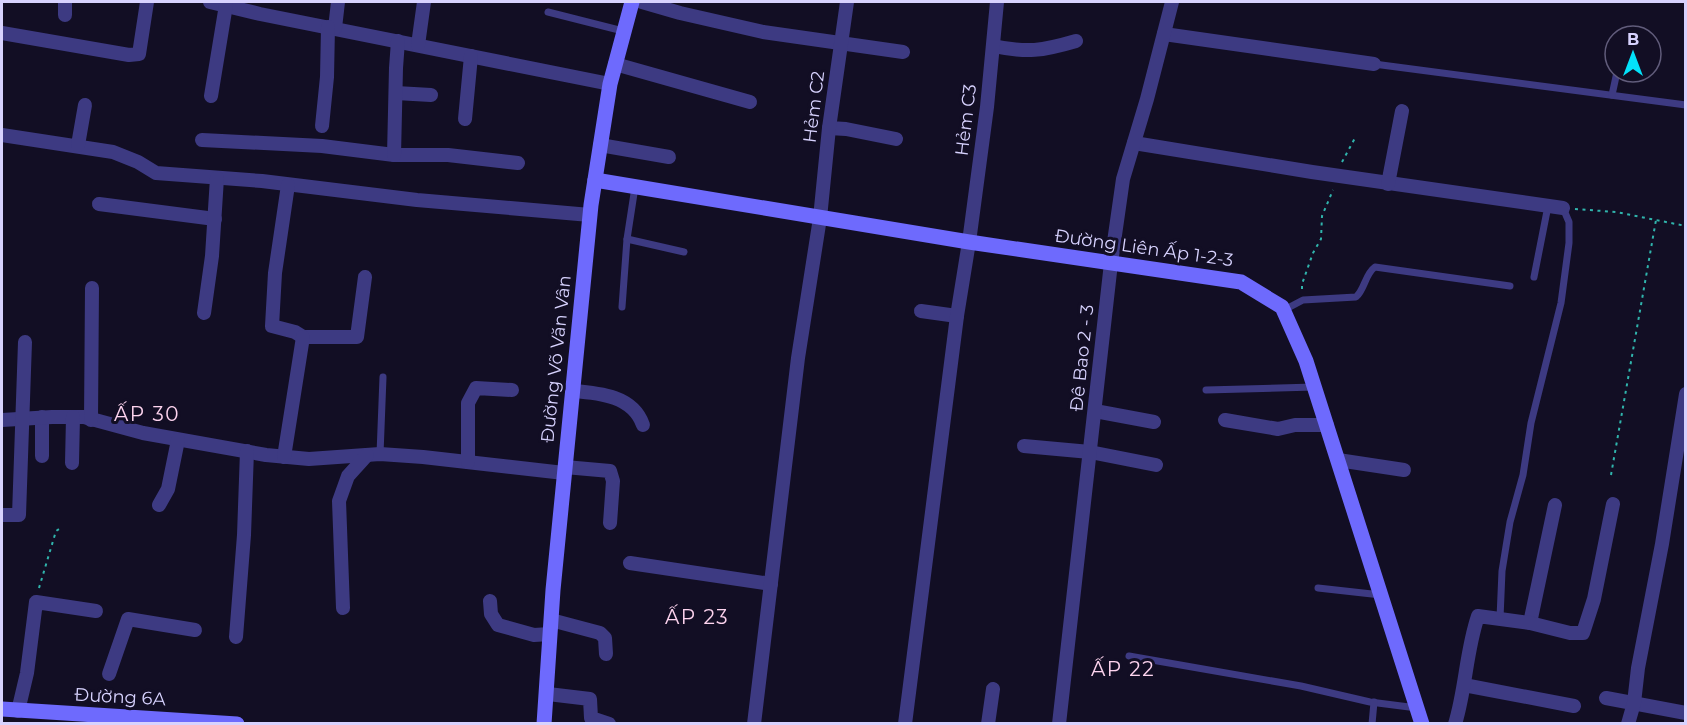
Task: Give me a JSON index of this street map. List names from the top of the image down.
{
  "streets": {
    "street": [
      "Hẻm C2",
      "Hẻm C3",
      "Đường Liên Ấp 1-2-3",
      "Đê Bao 2 - 3",
      "Đường Võ Văn Vân",
      "Đường 6A"
    ]
  },
  "crossings": [
    ["Hẻm C2", "Đường Liên Ấp 1-2-3"],
    ["Hẻm C3", "Đường Liên Ấp 1-2-3"],
    ["Đường Liên Ấp 1-2-3", "Đê Bao 2 - 3"],
    ["Đường Liên Ấp 1-2-3", "Đường Võ Văn Vân"]
  ],
  "districts": ["ẤP 30", "ẤP 23", "ẤP 22"],
  "north": "top"
}
